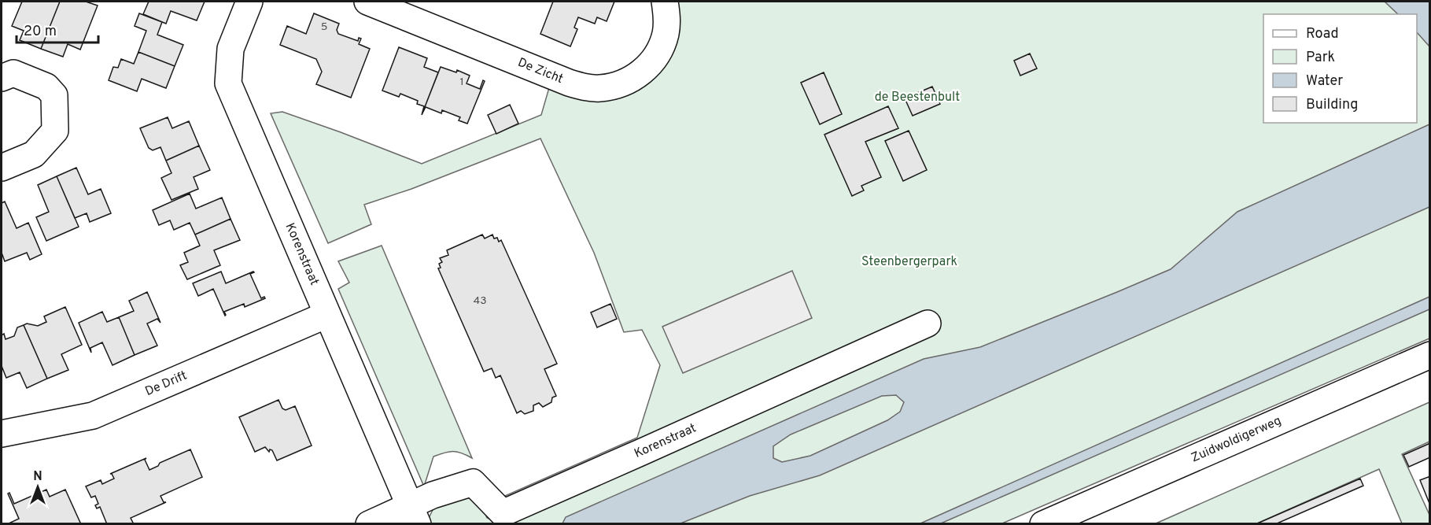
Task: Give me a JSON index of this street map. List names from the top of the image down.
{
  "streets": {
    "street": [
      "De Zicht",
      "Korenstraat",
      "De Drift",
      "Zuidwoldigerweg"
    ]
  },
  "crossings": [
    ["Korenstraat", "De Drift"]
  ],
  "parks": ["de Beestenbult", "Steenbergerpark"],
  "house_numbers": ["5", "1", "43"],
  "legend": [
    "Road",
    "Park",
    "Water",
    "Building"
  ],
  "scale_bar": "20 m",
  "north": "top"
}
